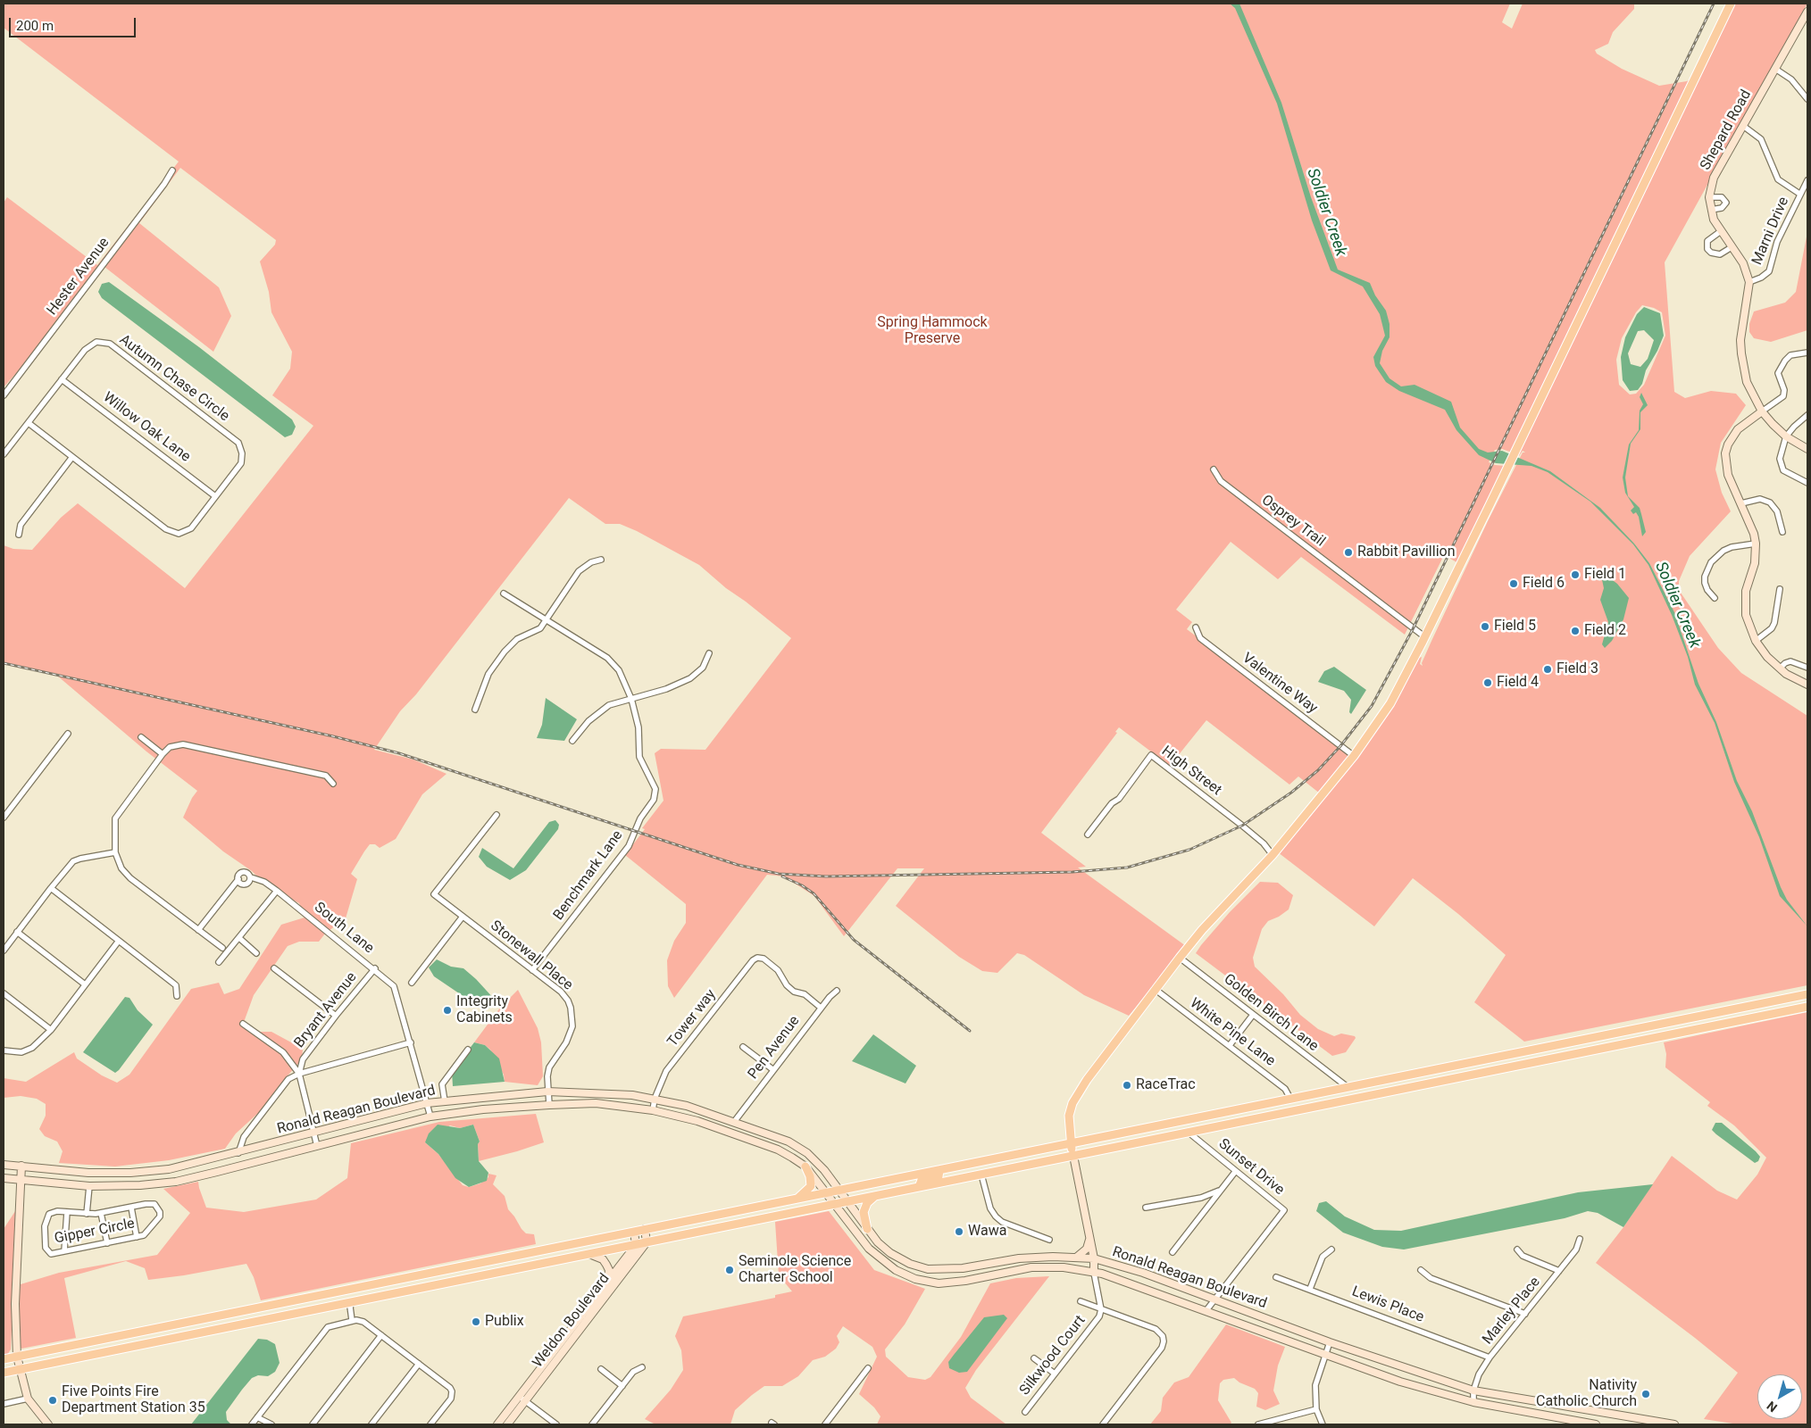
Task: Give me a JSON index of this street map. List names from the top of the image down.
{
  "streets": {
    "main road": [
      "Shepard Road",
      "Ronald Reagan Boulevard",
      "Weldon Boulevard",
      "Silkwood Court"
    ],
    "street": [
      "Marni Drive",
      "Hester Avenue",
      "Autumn Chase Circle",
      "Willow Oak Lane",
      "Osprey Trail",
      "Valentine Way",
      "High Street",
      "Benchmark Lane",
      "South Lane",
      "Stonewall Place",
      "Bryant Avenue",
      "Golden Birch Lane",
      "Tower way",
      "White Pine Lane",
      "Pen Avenue",
      "Sunset Drive",
      "Gipper Circle",
      "Lewis Place",
      "Marley Place"
    ]
  },
  "crossings": [
    ["Shepard Road", "Marni Drive"],
    ["Autumn Chase Circle", "Willow Oak Lane"],
    ["Benchmark Lane", "Stonewall Place"],
    ["South Lane", "Bryant Avenue"],
    ["Stonewall Place", "Ronald Reagan Boulevard"],
    ["Bryant Avenue", "Ronald Reagan Boulevard"],
    ["Tower way", "Pen Avenue"],
    ["Tower way", "Ronald Reagan Boulevard"],
    ["Pen Avenue", "Ronald Reagan Boulevard"],
    ["Ronald Reagan Boulevard", "Sunset Drive"],
    ["Ronald Reagan Boulevard", "Marley Place"],
    ["Ronald Reagan Boulevard", "Silkwood Court"],
    ["Lewis Place", "Marley Place"]
  ],
  "water": ["Soldier Creek"],
  "parks": ["Spring Hammock Preserve"],
  "places": [
    "Rabbit Pavillion",
    "Field 1",
    "Field 6",
    "Field 5",
    "Field 2",
    "Field 3",
    "Field 4",
    "Integrity Cabinets",
    "RaceTrac",
    "Wawa",
    "Seminole Science Charter School",
    "Publix",
    "Nativity Catholic Church",
    "Five Points Fire Department Station 35"
  ],
  "scale_bar": "200 m",
  "north": "bottom left"
}
